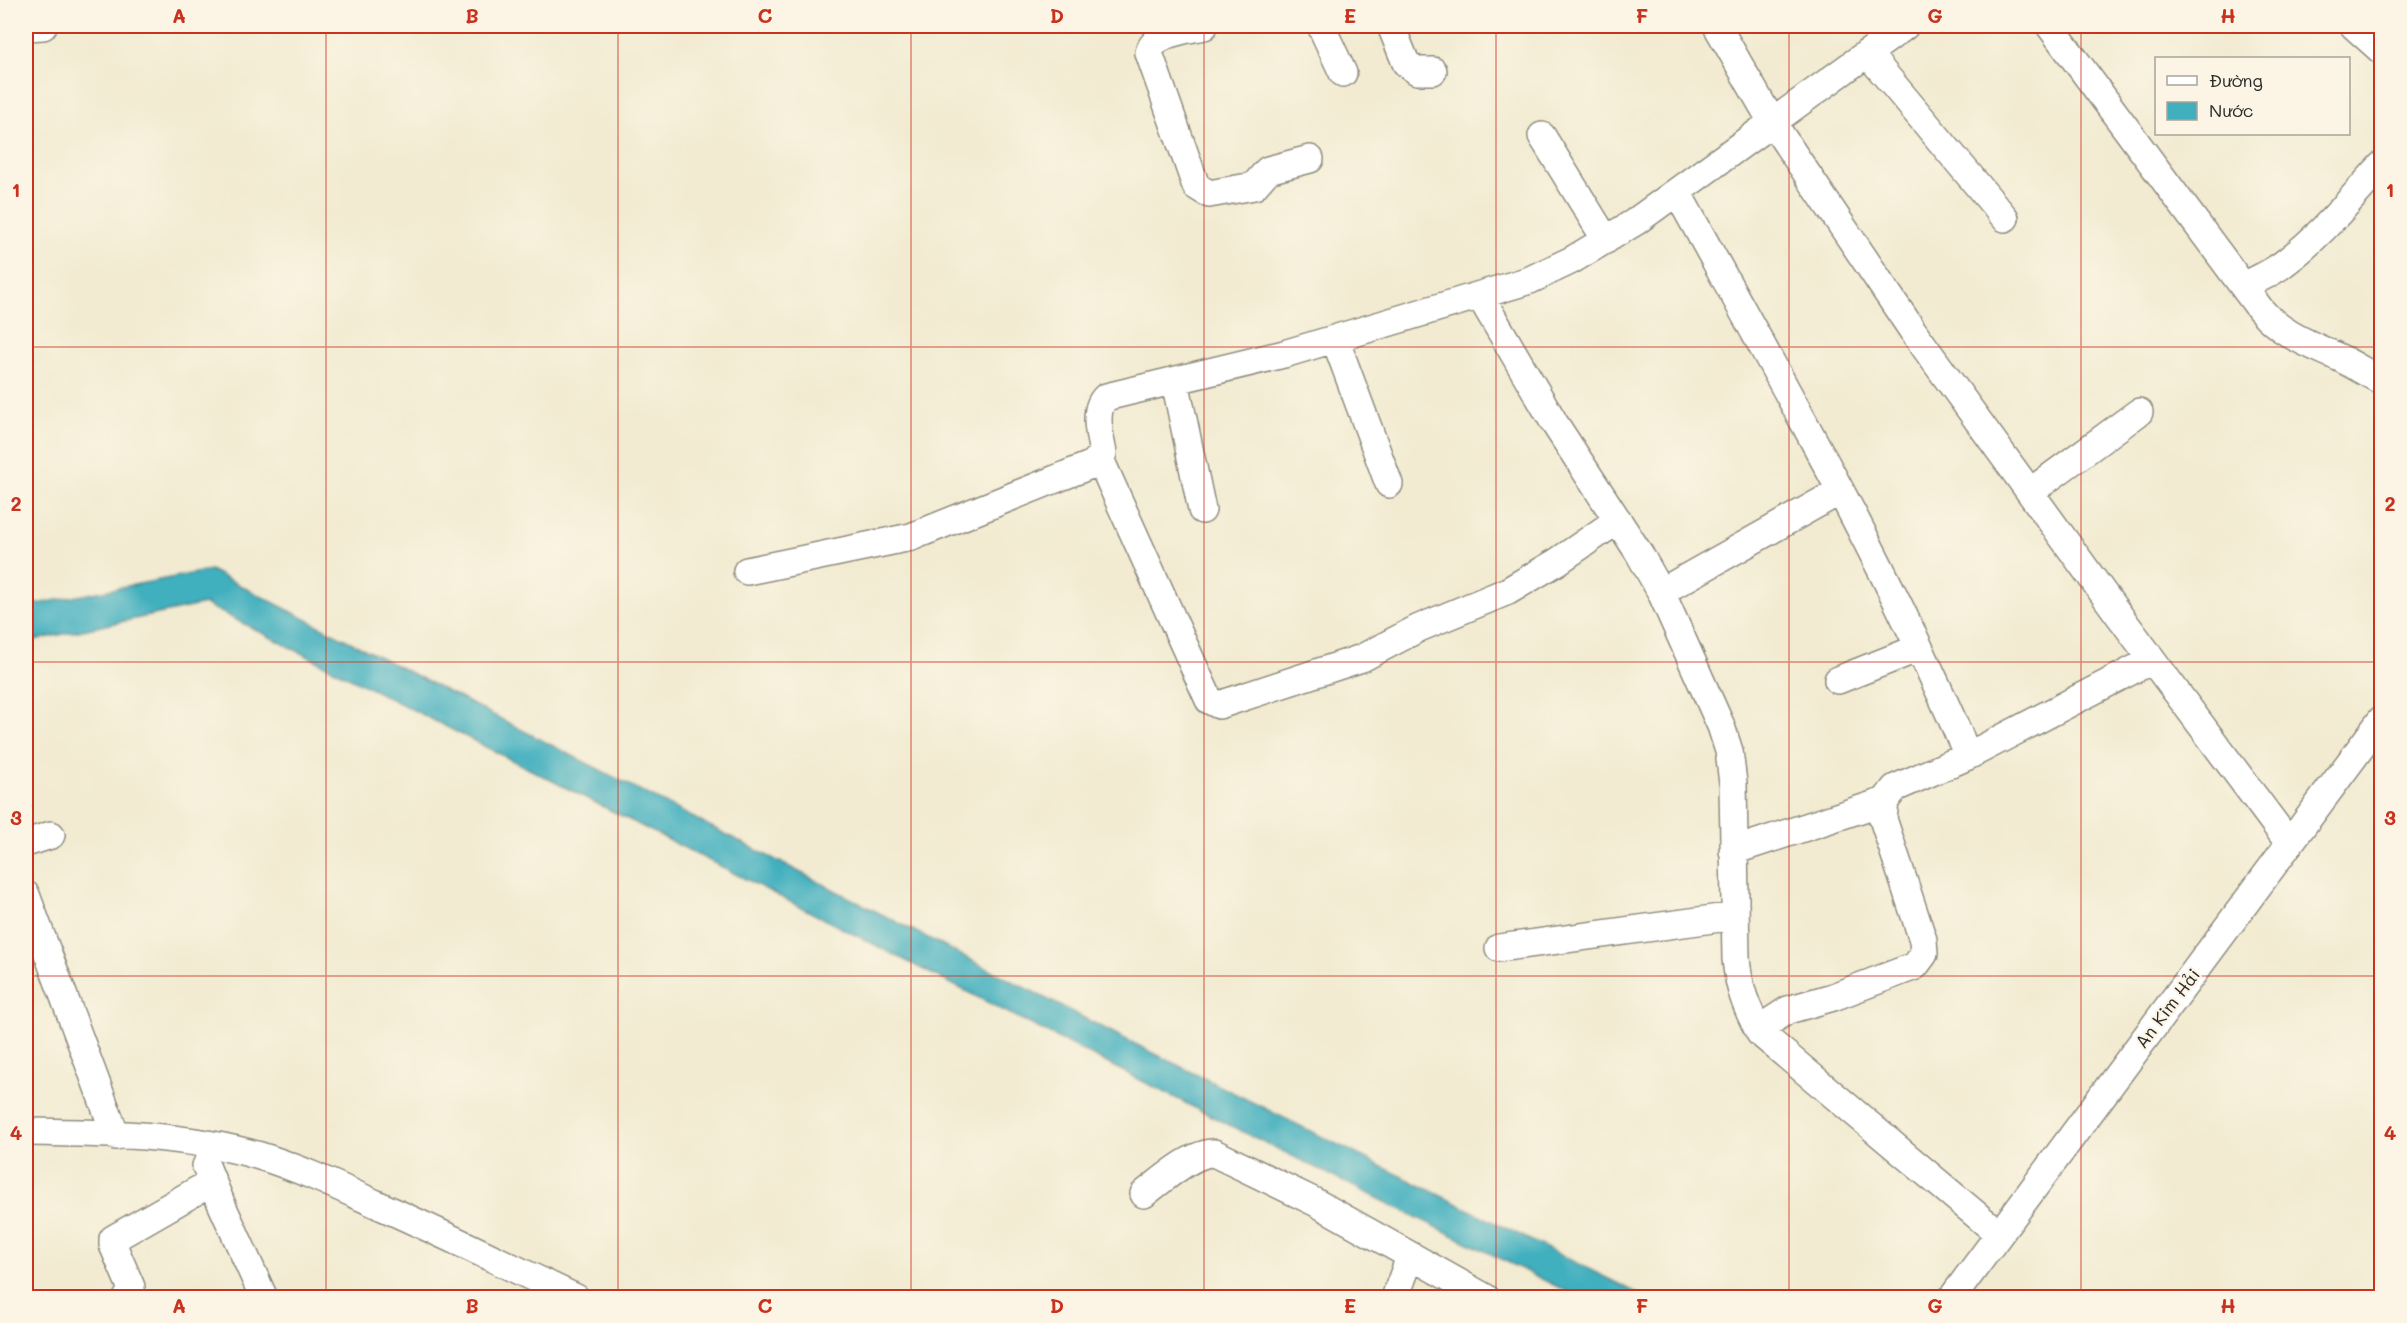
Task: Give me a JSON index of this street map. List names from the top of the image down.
{
  "streets": {
    "street": ["An Kim Hải"]
  },
  "legend": ["Đường", "Nước"],
  "grid": {
    "columns": [
      "A",
      "B",
      "C",
      "D",
      "E",
      "F",
      "G",
      "H"
    ],
    "rows": [
      "1",
      "2",
      "3",
      "4"
    ]
  }
}
